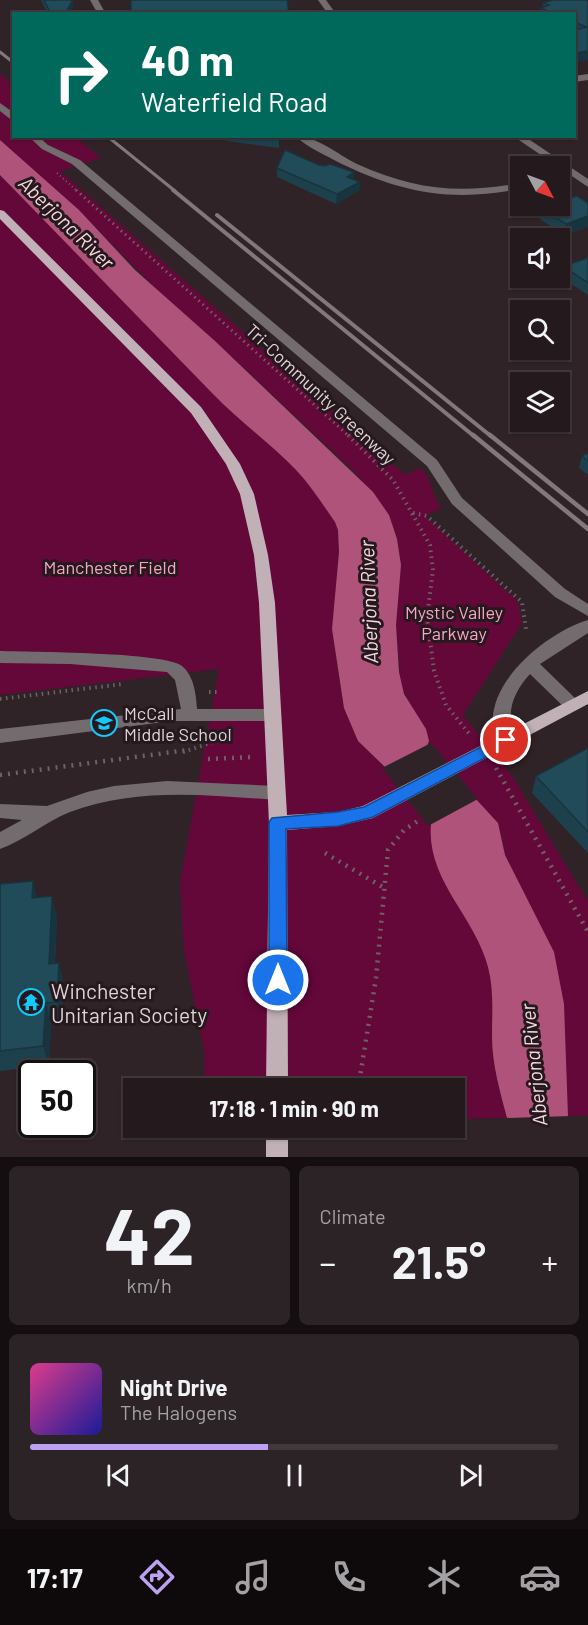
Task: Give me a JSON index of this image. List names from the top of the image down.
{
  "streets": {
    "path": ["Tri-Community Greenway"]
  },
  "water": ["Aberjona River"],
  "parks": ["Manchester Field", "Mystic Valley Parkway"],
  "places": {
    "school or university": ["McCall Middle School"],
    "temple": ["Winchester Unitarian Society"]
  },
  "north": "bottom right",
  "page": {
    "turn": ["40 m", "Waterfield Road"],
    "limit": "50",
    "trip": "17:18 · 1 min · 90 m",
    "tile": [
      ["42", "km/h"],
      "Climate"
    ],
    "heat": ["−", "21.5°", "+"],
    "song": ["Night Drive", "The Halogens"],
    "tabs": "17:17"
  }
}
